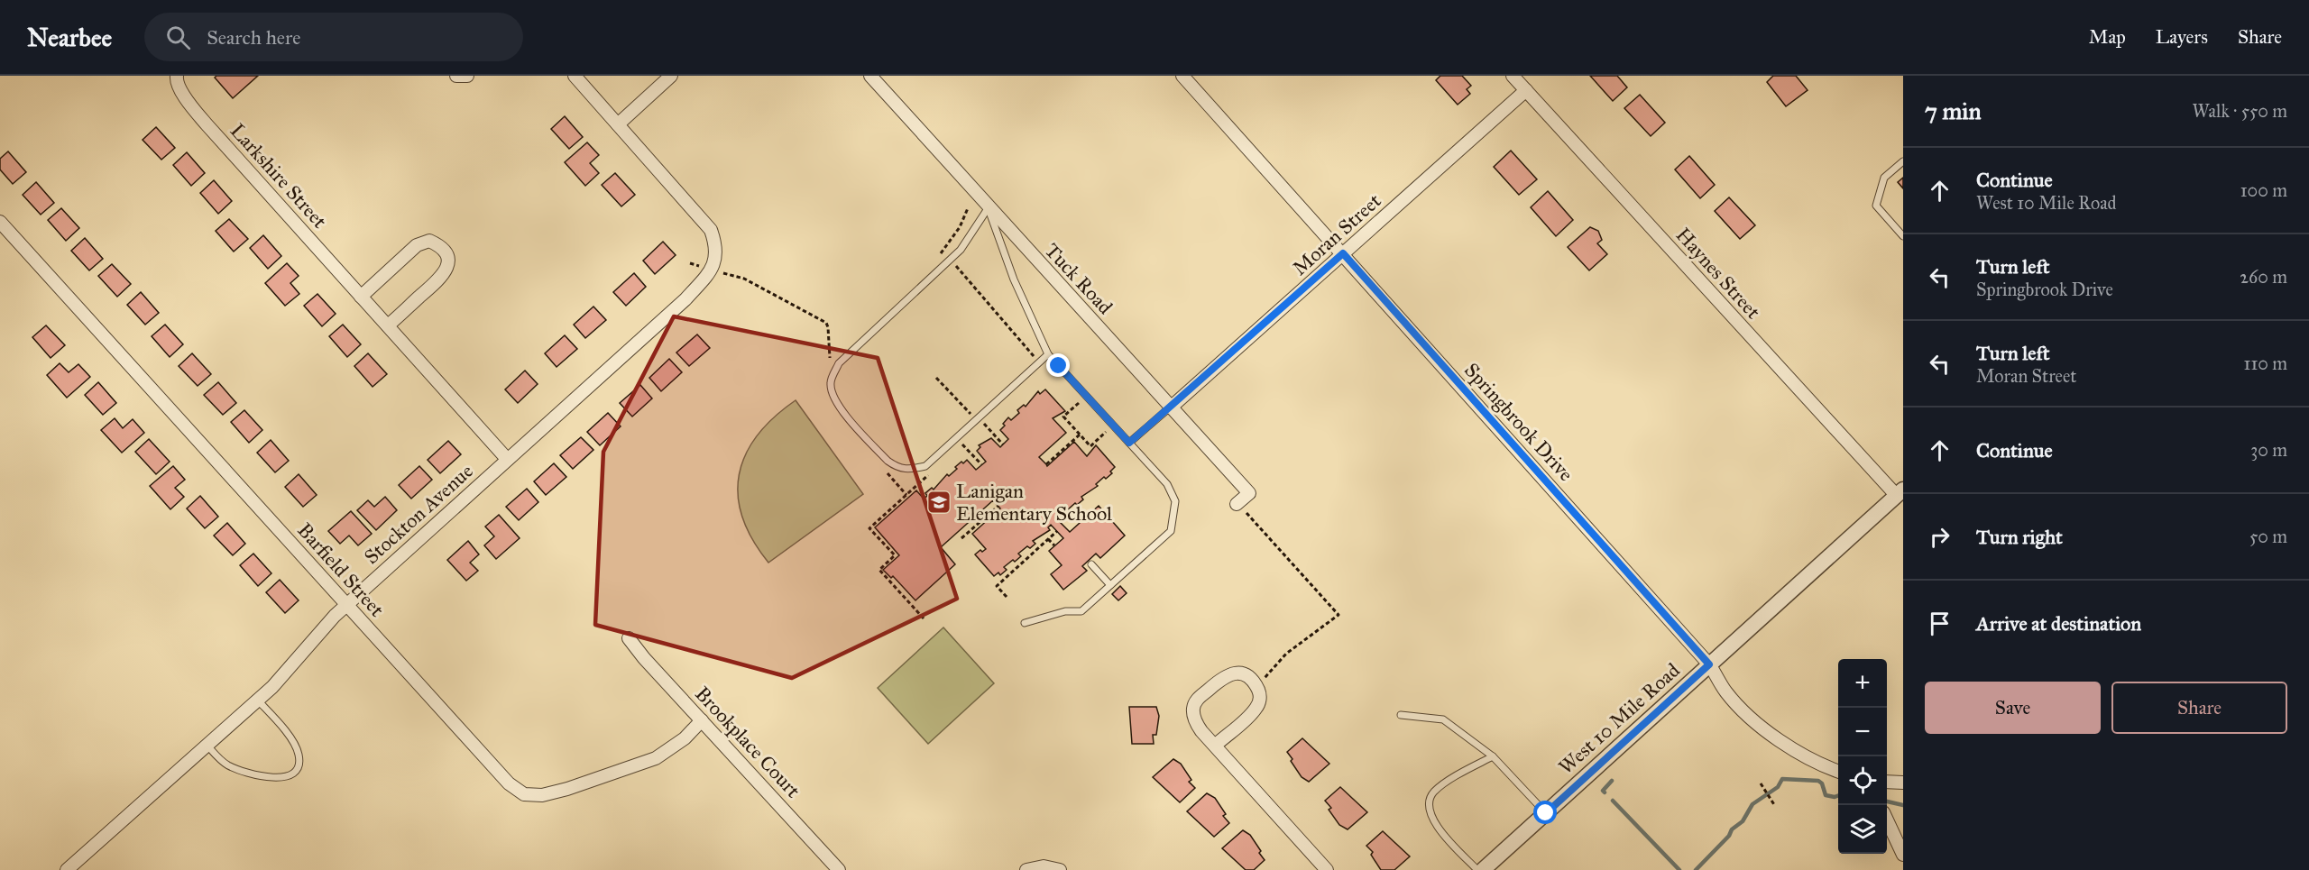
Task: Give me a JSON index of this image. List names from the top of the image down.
{
  "streets": {
    "street": [
      "Larkshire Street",
      "Moran Street",
      "Haynes Street",
      "Tuck Road",
      "Springbrook Drive",
      "Stockton Avenue",
      "Barfield Street",
      "West 10 Mile Road",
      "Brookplace Court"
    ]
  },
  "crossings": [
    ["Larkshire Street", "Stockton Avenue"],
    ["Moran Street", "Haynes Street"],
    ["Moran Street", "Tuck Road"],
    ["Moran Street", "Springbrook Drive"],
    ["Haynes Street", "West 10 Mile Road"],
    ["Springbrook Drive", "West 10 Mile Road"],
    ["Stockton Avenue", "Barfield Street"],
    ["Barfield Street", "Brookplace Court"]
  ],
  "places": {
    "school or university": ["Lanigan Elementary School"]
  },
  "page": {
    "header": "Nearbee",
    "search": "Search here",
    "nav": ["Map", "Layers", "Share"],
    "heading": ["7 min", "Walk · 550 m"],
    "list": [
      ["Continue", "West 10 Mile Road", "100 m"],
      ["Turn left", "Springbrook Drive", "260 m"],
      ["Turn left", "Moran Street", "110 m"],
      ["Continue", "30 m"],
      ["Turn right", "50 m"],
      "Arrive at destination"
    ],
    "map_buttons": ["+", "−"],
    "buttons": ["Save", "Share"]
  }
}
